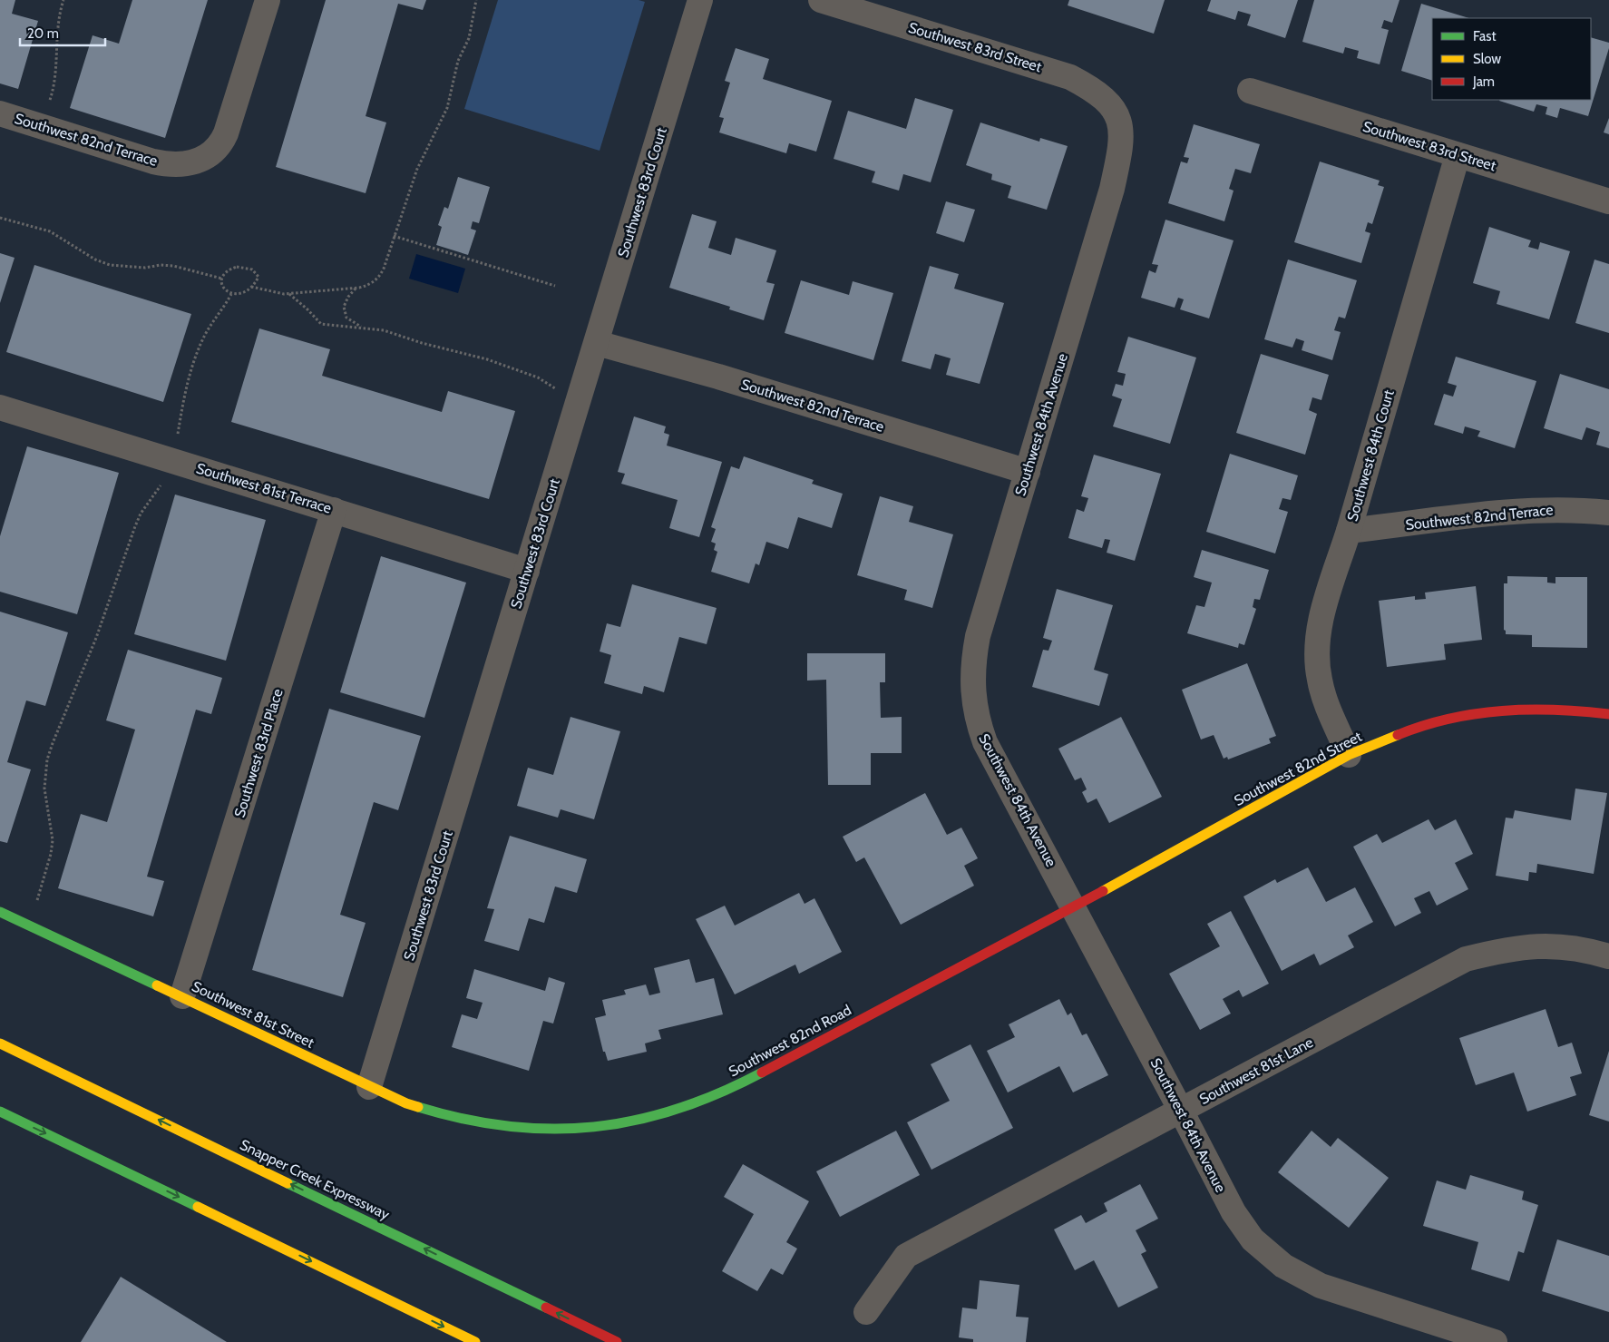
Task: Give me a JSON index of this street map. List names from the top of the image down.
{
  "streets": {
    "main road": [
      "Southwest 82nd Street",
      "Southwest 81st Street",
      "Southwest 82nd Road",
      "Snapper Creek Expressway"
    ],
    "street": [
      "Southwest 83rd Street",
      "Southwest 82nd Terrace",
      "Southwest 83rd Court",
      "Southwest 84th Avenue",
      "Southwest 84th Court",
      "Southwest 81st Terrace",
      "Southwest 83rd Place",
      "Southwest 81st Lane"
    ]
  },
  "crossings": [
    ["Southwest 83rd Street", "Southwest 84th Avenue"],
    ["Southwest 83rd Street", "Southwest 84th Court"],
    ["Southwest 82nd Terrace", "Southwest 83rd Court"],
    ["Southwest 82nd Terrace", "Southwest 84th Avenue"],
    ["Southwest 82nd Terrace", "Southwest 84th Court"],
    ["Southwest 83rd Court", "Southwest 81st Terrace"],
    ["Southwest 83rd Court", "Southwest 81st Street"],
    ["Southwest 84th Avenue", "Southwest 82nd Street"],
    ["Southwest 84th Avenue", "Southwest 82nd Road"],
    ["Southwest 84th Avenue", "Southwest 81st Lane"],
    ["Southwest 84th Court", "Southwest 82nd Street"],
    ["Southwest 81st Terrace", "Southwest 83rd Place"],
    ["Southwest 83rd Place", "Southwest 81st Street"],
    ["Southwest 82nd Street", "Southwest 82nd Road"],
    ["Southwest 81st Street", "Southwest 82nd Road"]
  ],
  "legend": ["Fast", "Slow", "Jam"],
  "scale_bar": "20 m"
}
